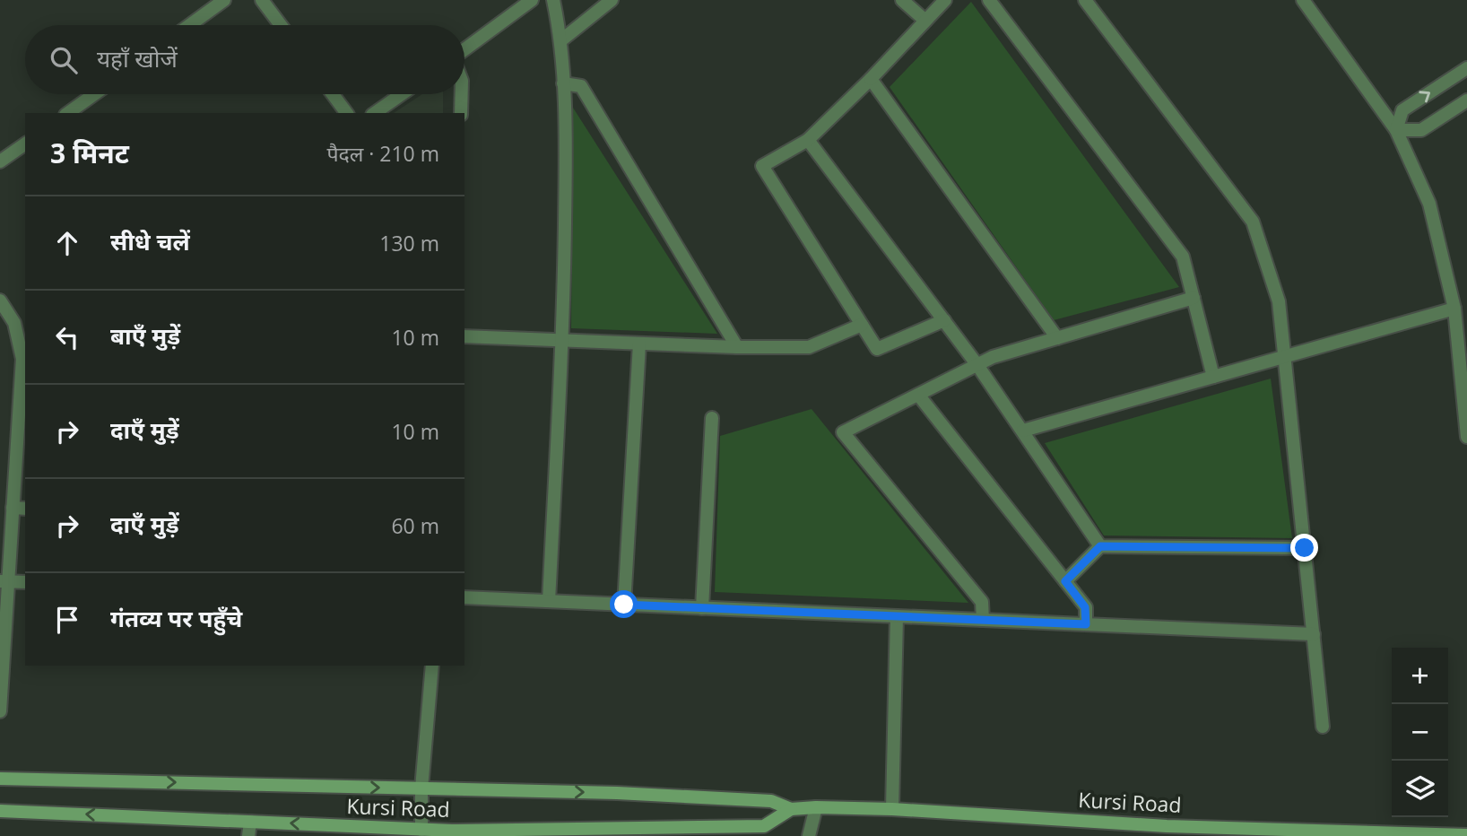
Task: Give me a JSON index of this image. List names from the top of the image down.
{
  "streets": {
    "main road": ["Kursi Road"]
  },
  "page": {
    "search": "यहाँ खोजें",
    "heading": ["3 मिनट", "पैदल · 210 m"],
    "list": [
      ["सीधे चलें", "130 m"],
      ["बाएँ मुड़ें", "10 m"],
      ["दाएँ मुड़ें", "10 m"],
      ["दाएँ मुड़ें", "60 m"],
      "गंतव्य पर पहुँचे"
    ],
    "map_buttons": ["+", "−"]
  }
}
